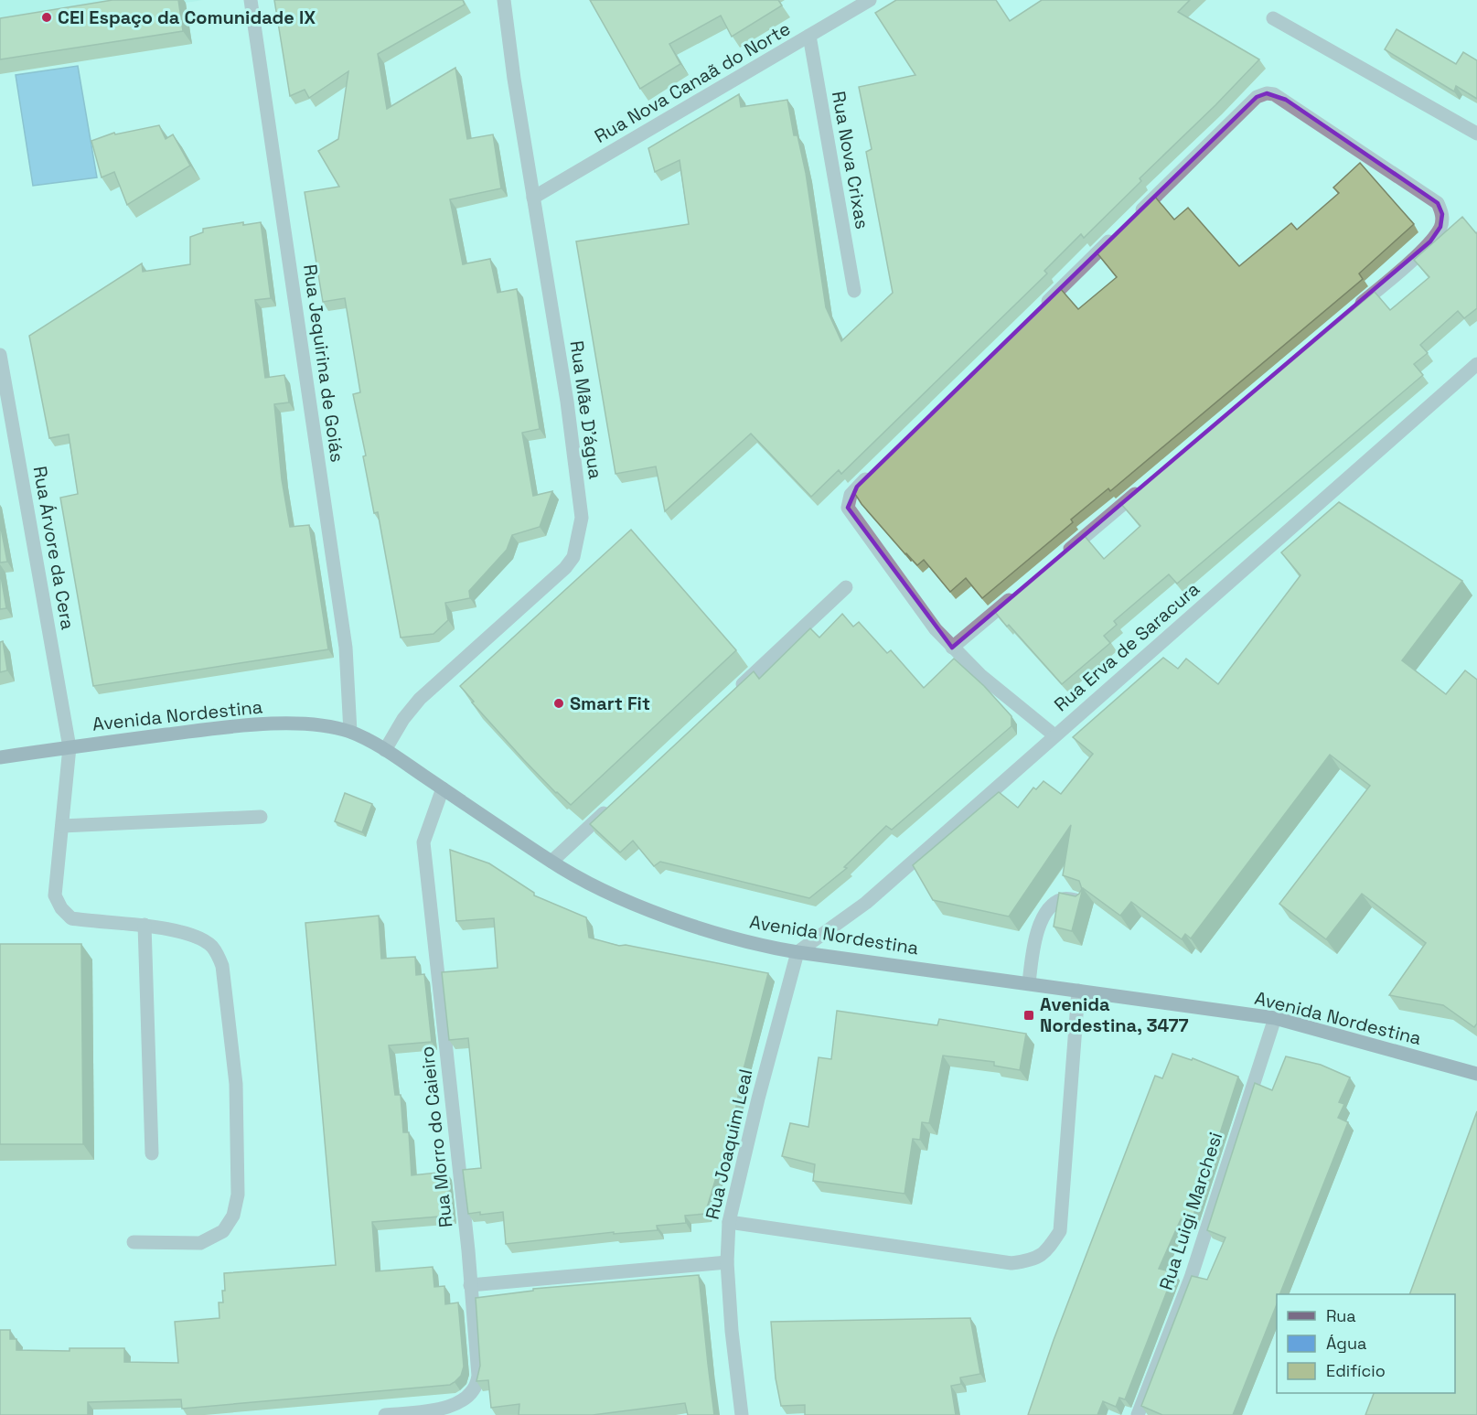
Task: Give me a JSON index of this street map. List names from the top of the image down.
{
  "streets": {
    "main road": ["Avenida Nordestina"],
    "street": [
      "Rua Nova Canaã do Norte",
      "Rua Nova Crixas",
      "Rua Jequirina de Goiás",
      "Rua Mãe D'água",
      "Rua Árvore da Cera",
      "Rua Erva de Saracura",
      "Rua Morro do Caieiro",
      "Rua Joaquim Leal",
      "Rua Luigi Marchesi"
    ]
  },
  "crossings": [
    ["Rua Nova Canaã do Norte", "Rua Nova Crixas"],
    ["Rua Nova Canaã do Norte", "Rua Mãe D'água"],
    ["Rua Jequirina de Goiás", "Avenida Nordestina"],
    ["Rua Mãe D'água", "Avenida Nordestina"],
    ["Rua Árvore da Cera", "Avenida Nordestina"],
    ["Rua Erva de Saracura", "Avenida Nordestina"],
    ["Rua Erva de Saracura", "Rua Joaquim Leal"],
    ["Avenida Nordestina", "Rua Morro do Caieiro"],
    ["Avenida Nordestina", "Rua Joaquim Leal"],
    ["Avenida Nordestina", "Rua Luigi Marchesi"]
  ],
  "places": {
    "other": ["CEI Espaço da Comunidade IX", "Smart Fit"],
    "transit": ["Avenida Nordestina, 3477"]
  },
  "legend": ["Rua", "Água", "Edifício"]
}
